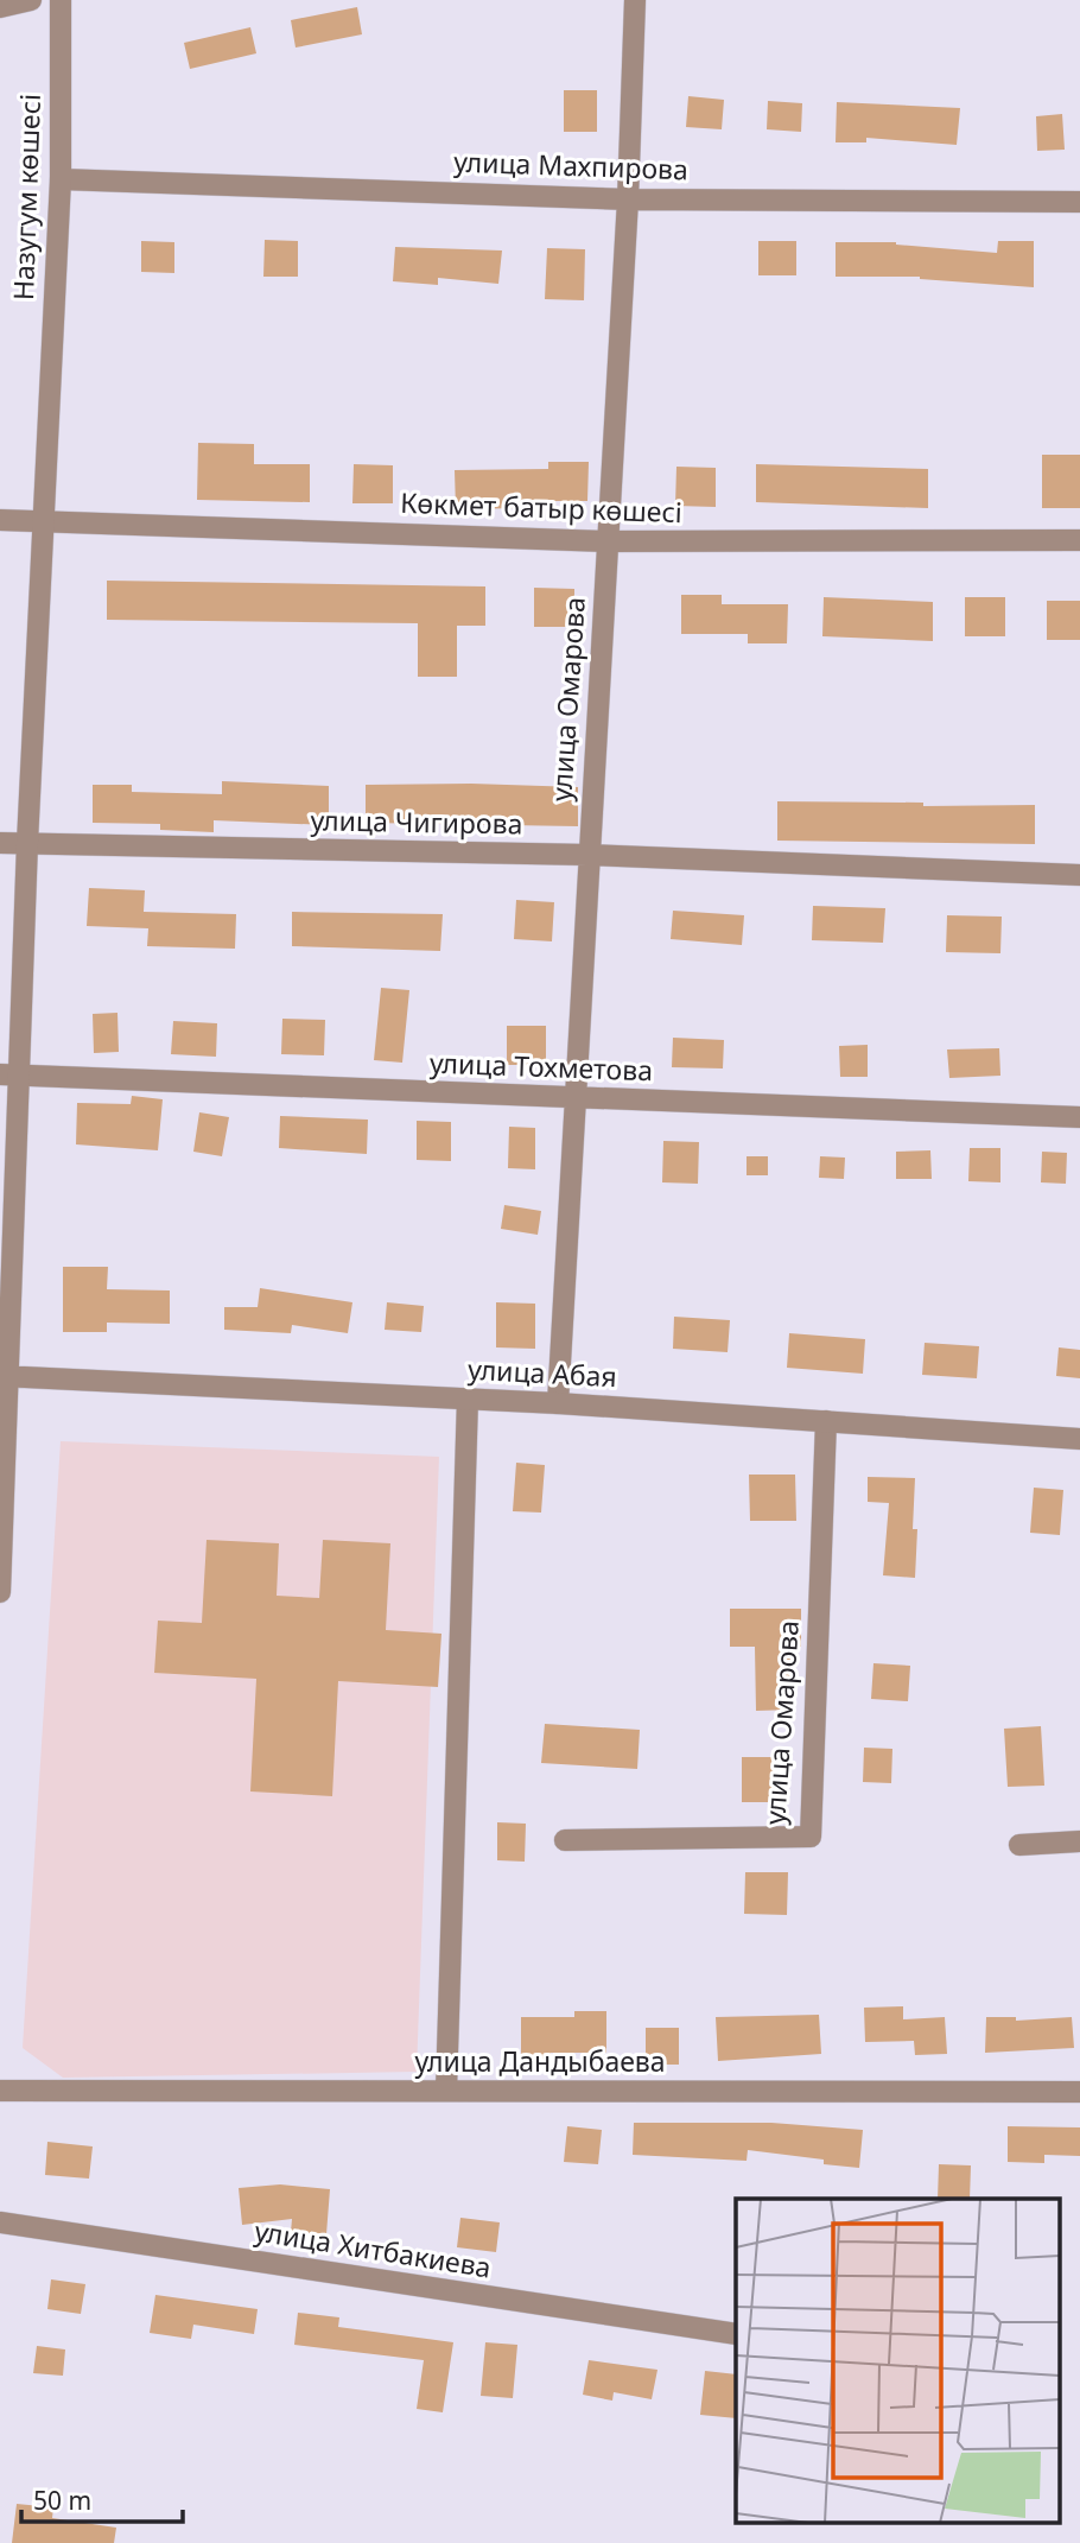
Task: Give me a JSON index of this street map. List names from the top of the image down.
{
  "streets": {
    "street": [
      "улица Махпирова",
      "Назугум көшесі",
      "Көкмет батыр көшесі",
      "улица Омарова",
      "улица Чигирова",
      "улица Тохметова",
      "улица Абая",
      "улица Дандыбаева",
      "улица Хитбакиева"
    ]
  },
  "crossings": [
    ["улица Махпирова", "Назугум көшесі"],
    ["улица Махпирова", "улица Омарова"],
    ["Назугум көшесі", "Көкмет батыр көшесі"],
    ["Назугум көшесі", "улица Чигирова"],
    ["Назугум көшесі", "улица Тохметова"],
    ["Назугум көшесі", "улица Абая"],
    ["Көкмет батыр көшесі", "улица Омарова"],
    ["улица Омарова", "улица Чигирова"],
    ["улица Омарова", "улица Тохметова"],
    ["улица Омарова", "улица Абая"]
  ],
  "scale_bar": "50 m"
}
